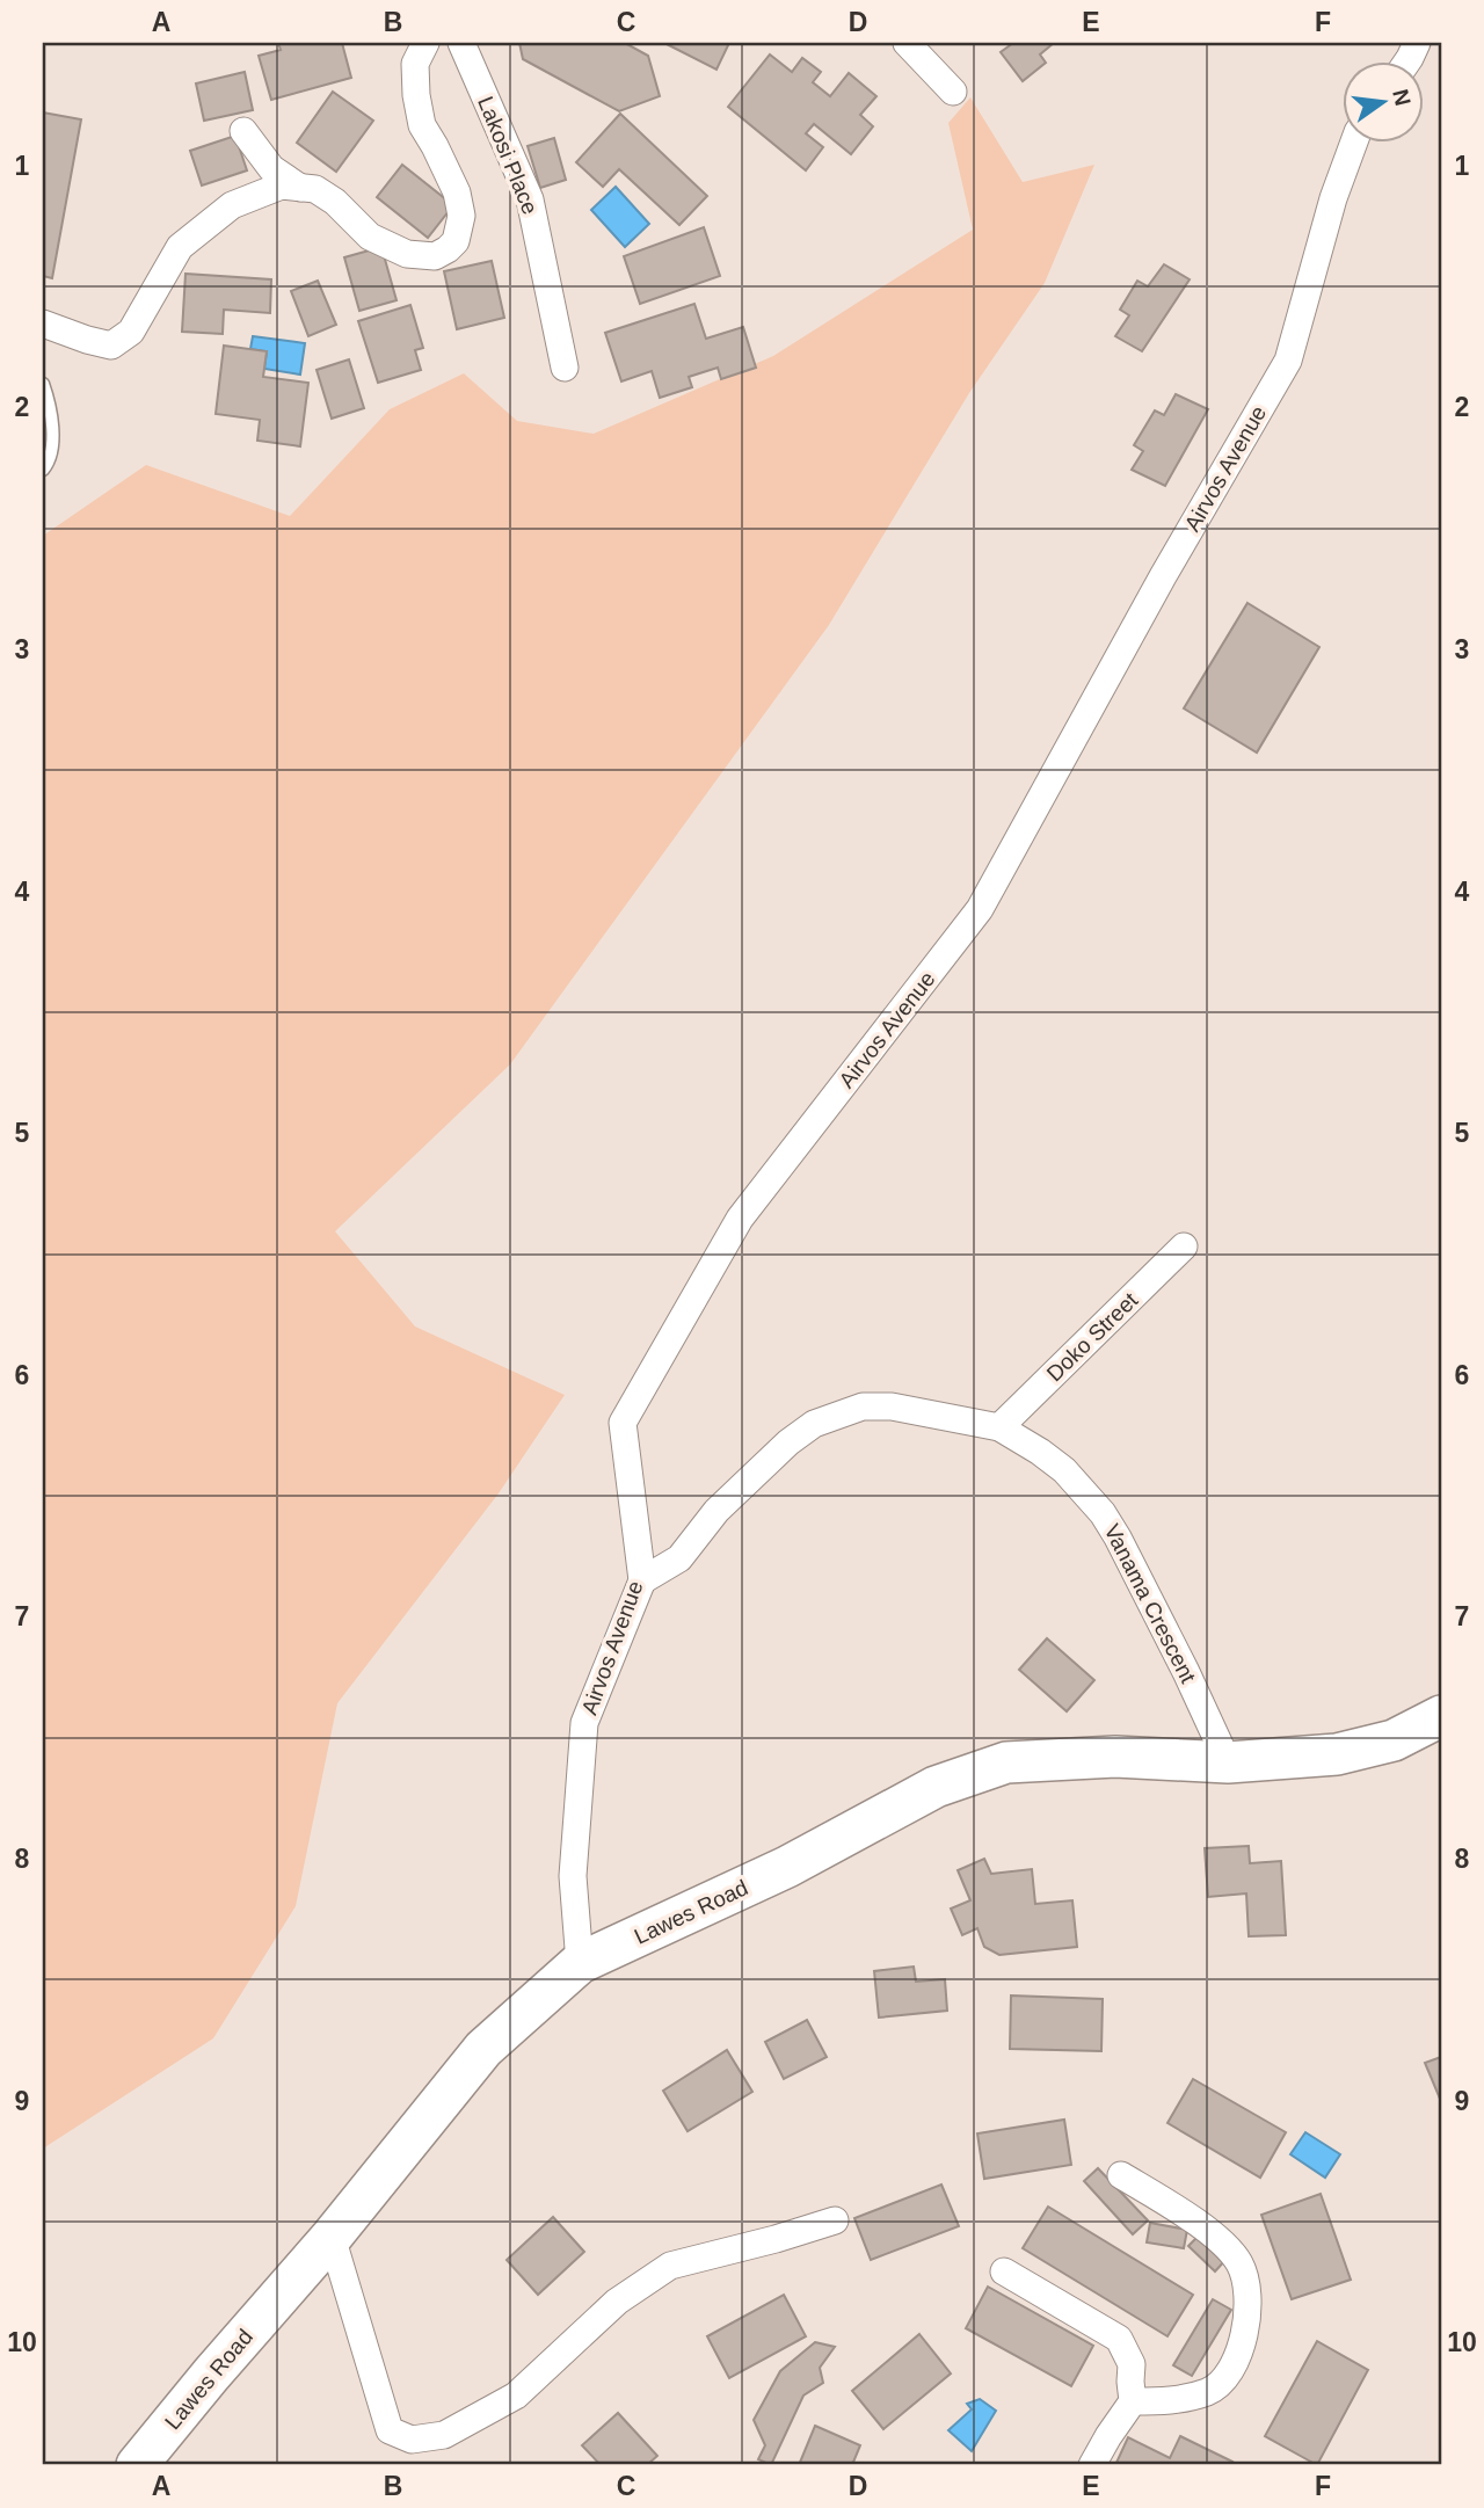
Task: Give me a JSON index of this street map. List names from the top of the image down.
{
  "streets": {
    "main road": ["Lawes Road"],
    "street": [
      "Lakosi Place",
      "Airvos Avenue",
      "Doko Street",
      "Vanama Crescent"
    ]
  },
  "crossings": [
    ["Airvos Avenue", "Vanama Crescent"],
    ["Airvos Avenue", "Lawes Road"],
    ["Doko Street", "Vanama Crescent"],
    ["Vanama Crescent", "Lawes Road"]
  ],
  "north": "right",
  "grid": {
    "columns": [
      "A",
      "B",
      "C",
      "D",
      "E",
      "F"
    ],
    "rows": [
      "1",
      "2",
      "3",
      "4",
      "5",
      "6",
      "7",
      "8",
      "9",
      "10"
    ]
  }
}
